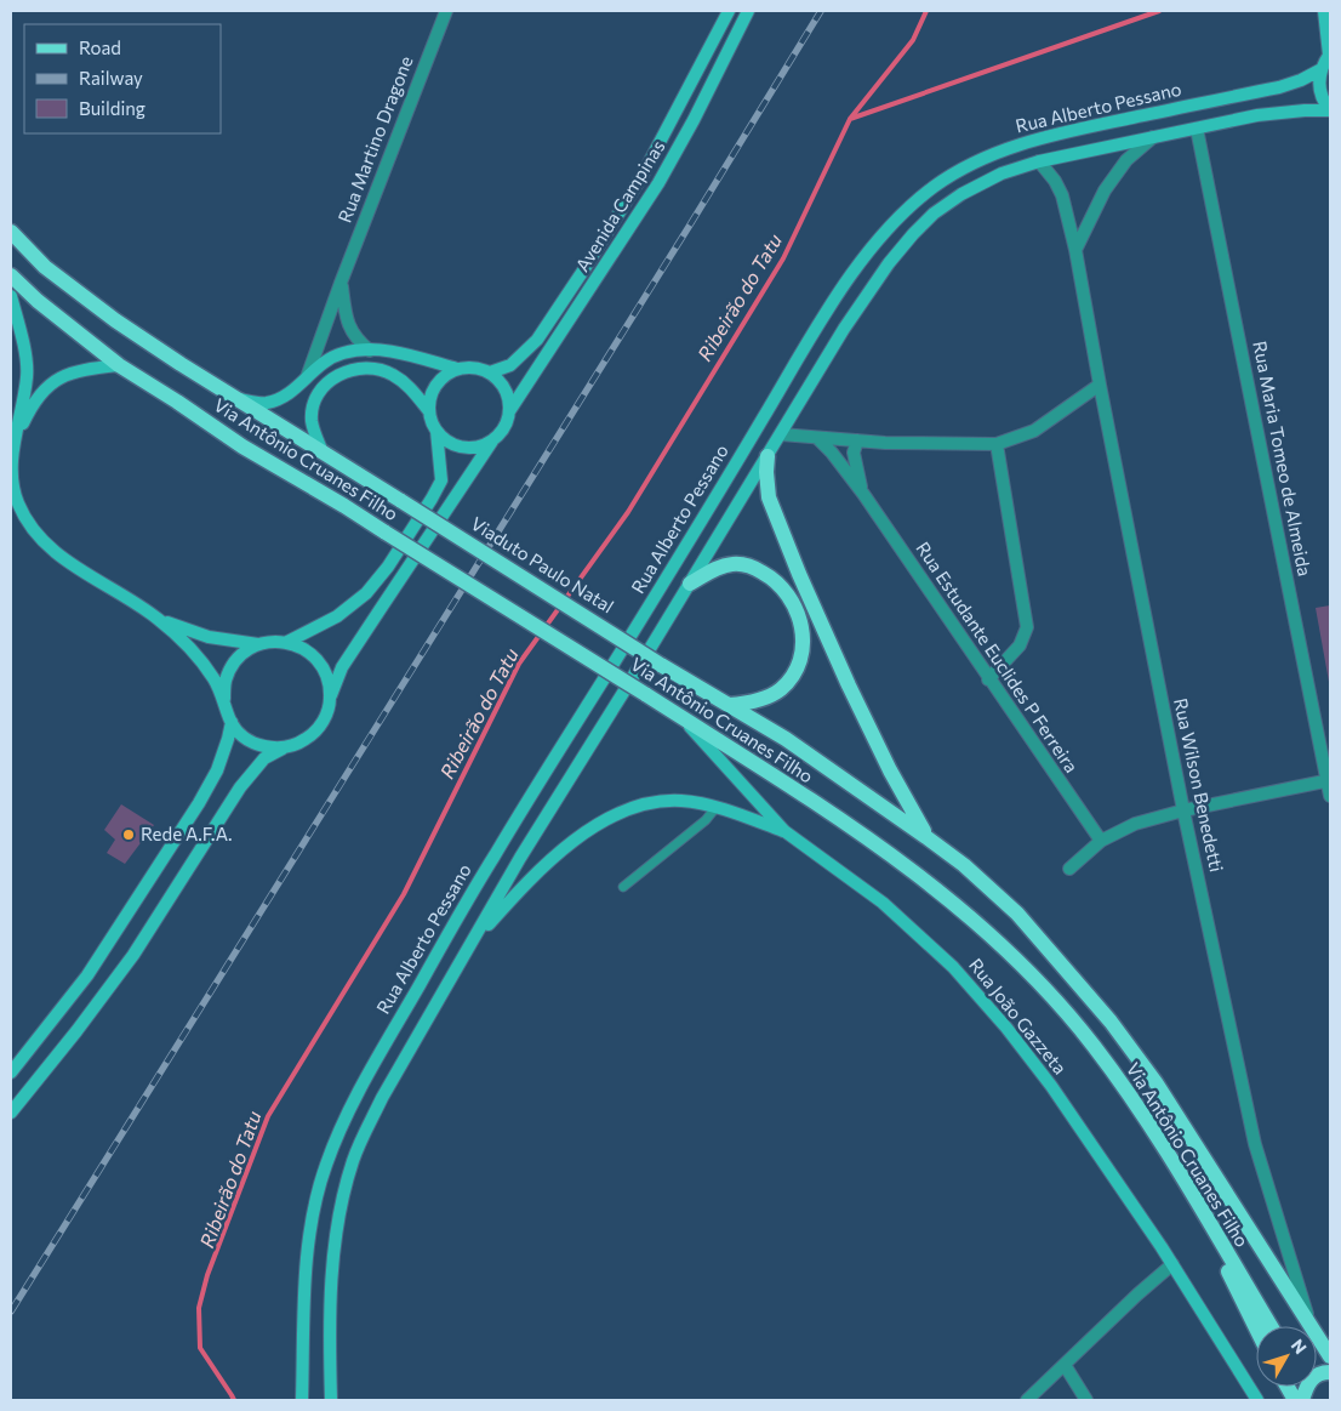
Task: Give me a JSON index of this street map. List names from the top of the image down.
{
  "streets": {
    "main road": ["Via Antônio Cruanes Filho", "Viaduto Paulo Natal"],
    "street": [
      "Rua Alberto Pessano",
      "Rua Martino Dragone",
      "Avenida Campinas",
      "Rua Maria Tomeo de Almeida",
      "Rua Estudante Euclides P Ferreira",
      "Rua Wilson Benedetti",
      "Rua João Gazzeta"
    ]
  },
  "crossings": [
    ["Rua Alberto Pessano", "Rua Maria Tomeo de Almeida"],
    ["Rua Alberto Pessano", "Rua Wilson Benedetti"],
    ["Rua Martino Dragone", "Avenida Campinas"],
    ["Rua Martino Dragone", "Via Antônio Cruanes Filho"],
    ["Via Antônio Cruanes Filho", "Viaduto Paulo Natal"],
    ["Via Antônio Cruanes Filho", "Rua Wilson Benedetti"],
    ["Via Antônio Cruanes Filho", "Rua João Gazzeta"]
  ],
  "water": ["Ribeirão do Tatu"],
  "places": ["Rede A.F.A."],
  "legend": ["Road", "Railway", "Building"],
  "north": "top right"
}
